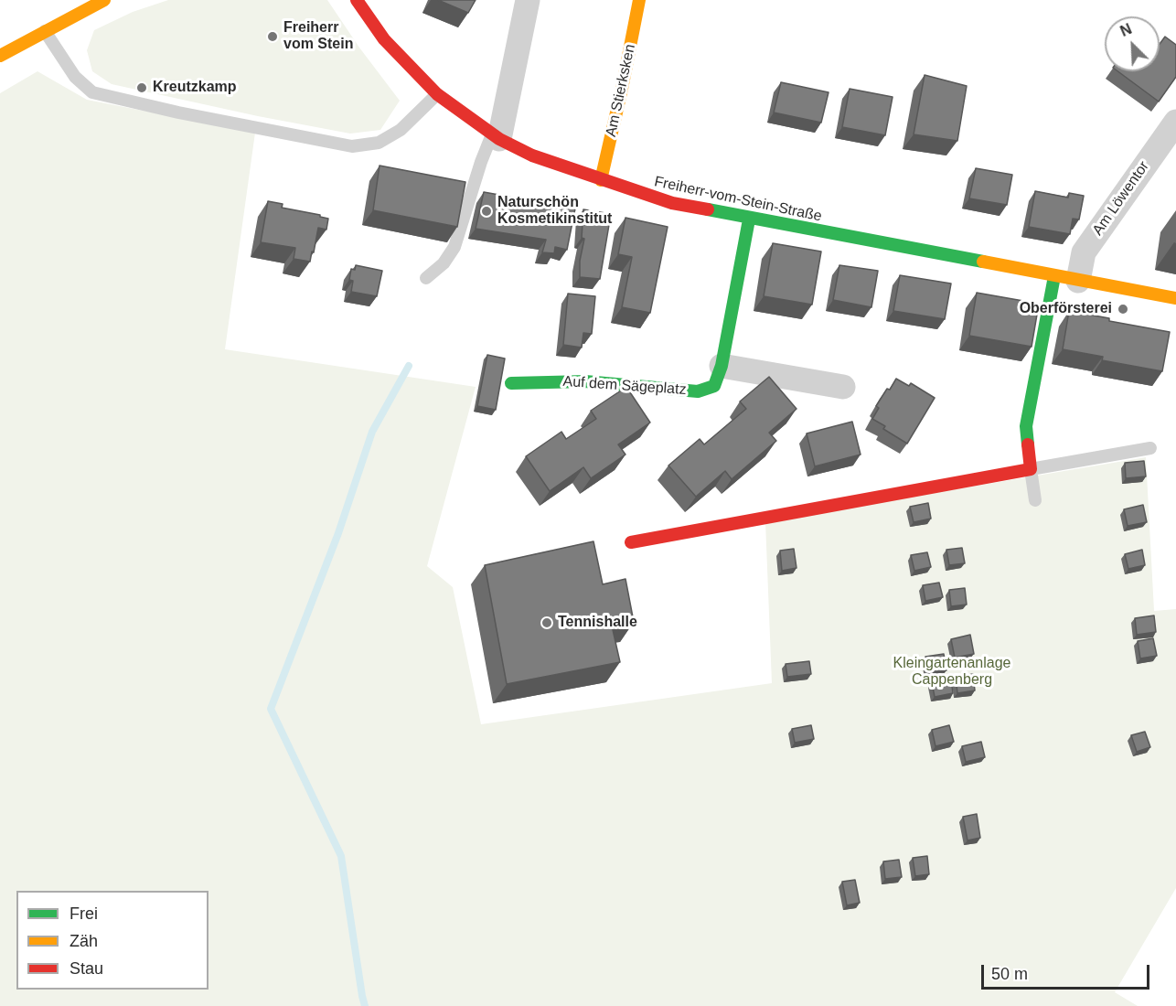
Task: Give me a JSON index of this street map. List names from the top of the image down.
{
  "streets": {
    "street": [
      "Am Stierksken",
      "Am Löwentor",
      "Freiherr-vom-Stein-Straße",
      "Auf dem Sägeplatz"
    ]
  },
  "crossings": [
    ["Am Stierksken", "Freiherr-vom-Stein-Straße"],
    ["Am Löwentor", "Freiherr-vom-Stein-Straße"],
    ["Freiherr-vom-Stein-Straße", "Auf dem Sägeplatz"]
  ],
  "parks": ["Kleingartenanlage Cappenberg"],
  "places": [
    "Freiherr vom Stein",
    "Kreutzkamp",
    "Naturschön Kosmetikinstitut",
    "Oberförsterei",
    "Tennishalle"
  ],
  "legend": ["Frei", "Zäh", "Stau"],
  "scale_bar": "50 m",
  "north": "top left"
}
